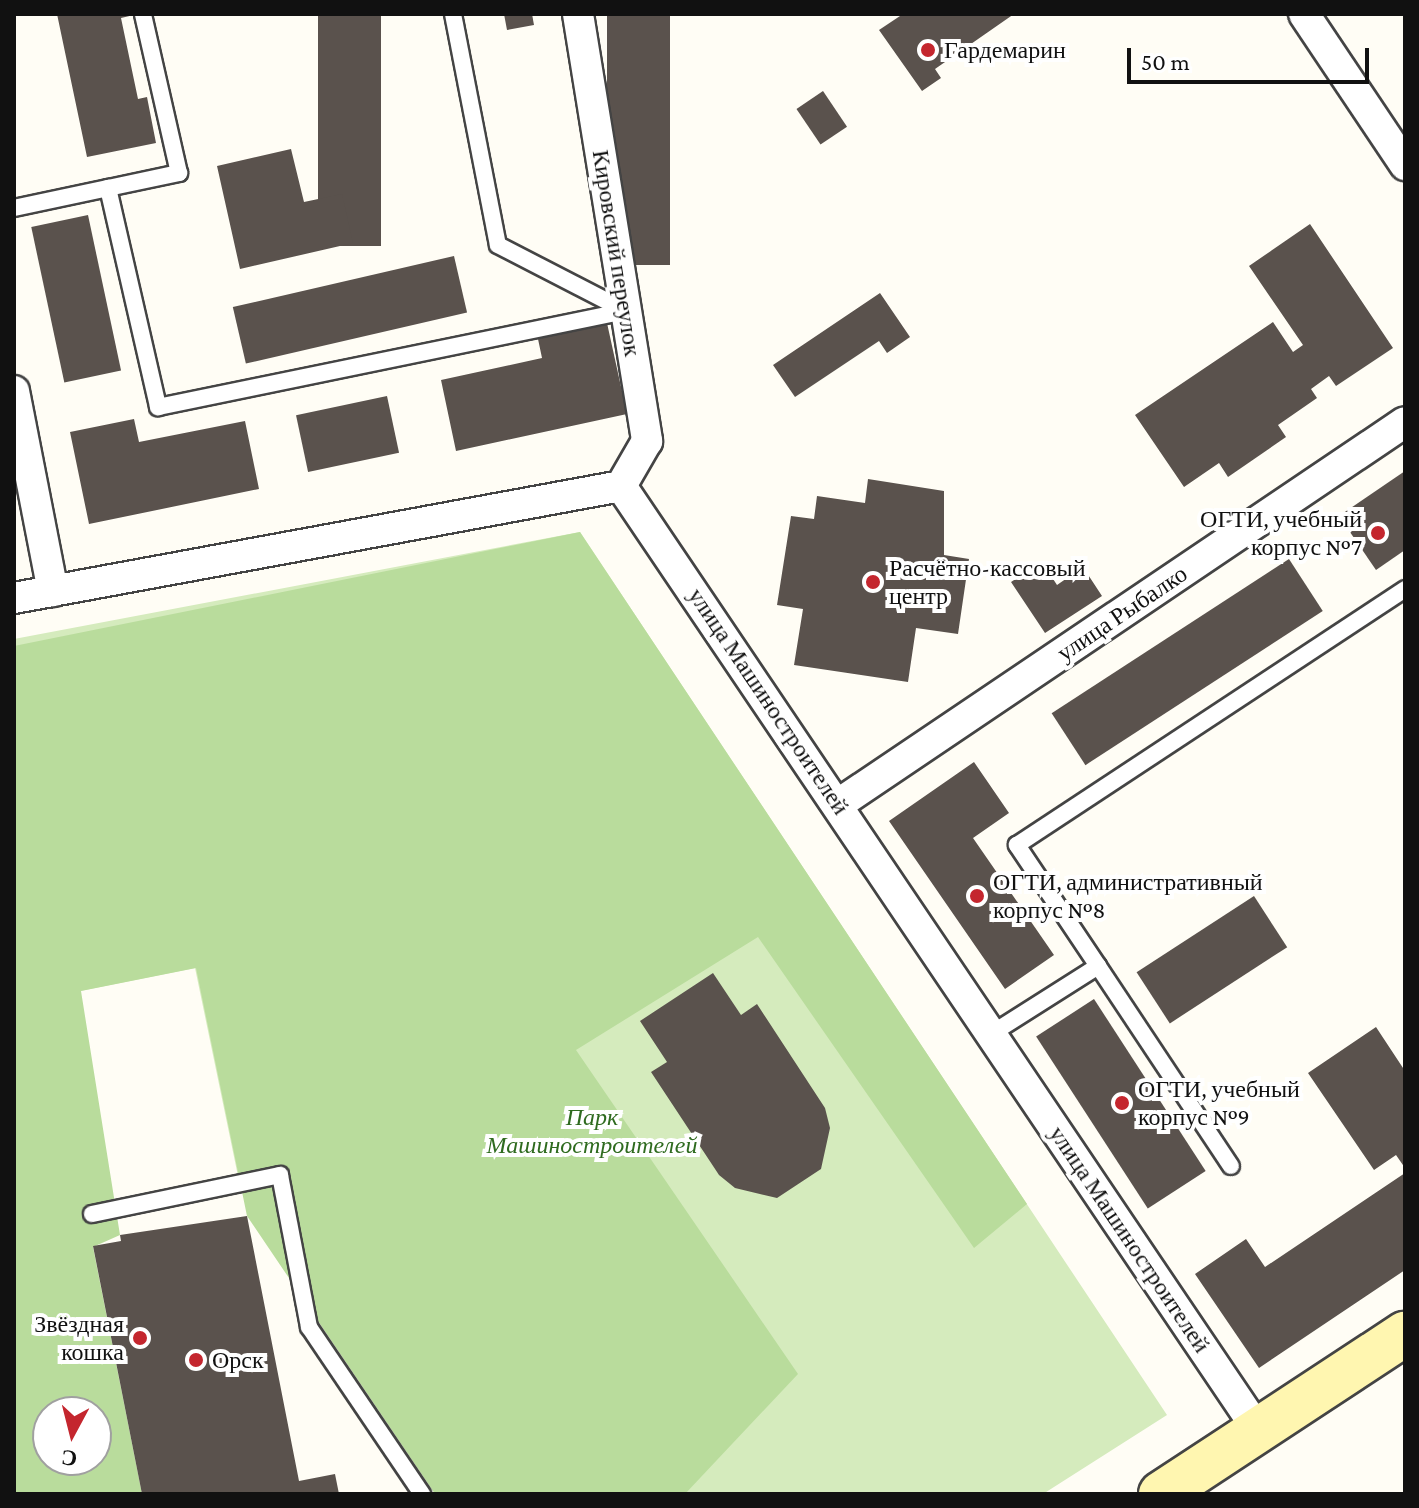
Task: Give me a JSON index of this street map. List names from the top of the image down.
{
  "streets": {
    "street": ["Кировский переулок", "улица Рыбалко", "улица Машиностроителей"]
  },
  "crossings": [
    ["Кировский переулок", "улица Машиностроителей"],
    ["улица Рыбалко", "улица Машиностроителей"]
  ],
  "parks": ["Парк Машиностроителей"],
  "places": [
    "Гардемарин",
    "ОГТИ, учебный корпус №7",
    "Расчётно-кассовый центр",
    "ОГТИ, административный корпус №8",
    "ОГТИ, учебный корпус №9",
    "Звёздная кошка",
    "Орск"
  ],
  "scale_bar": "50 m",
  "north": "bottom"
}
